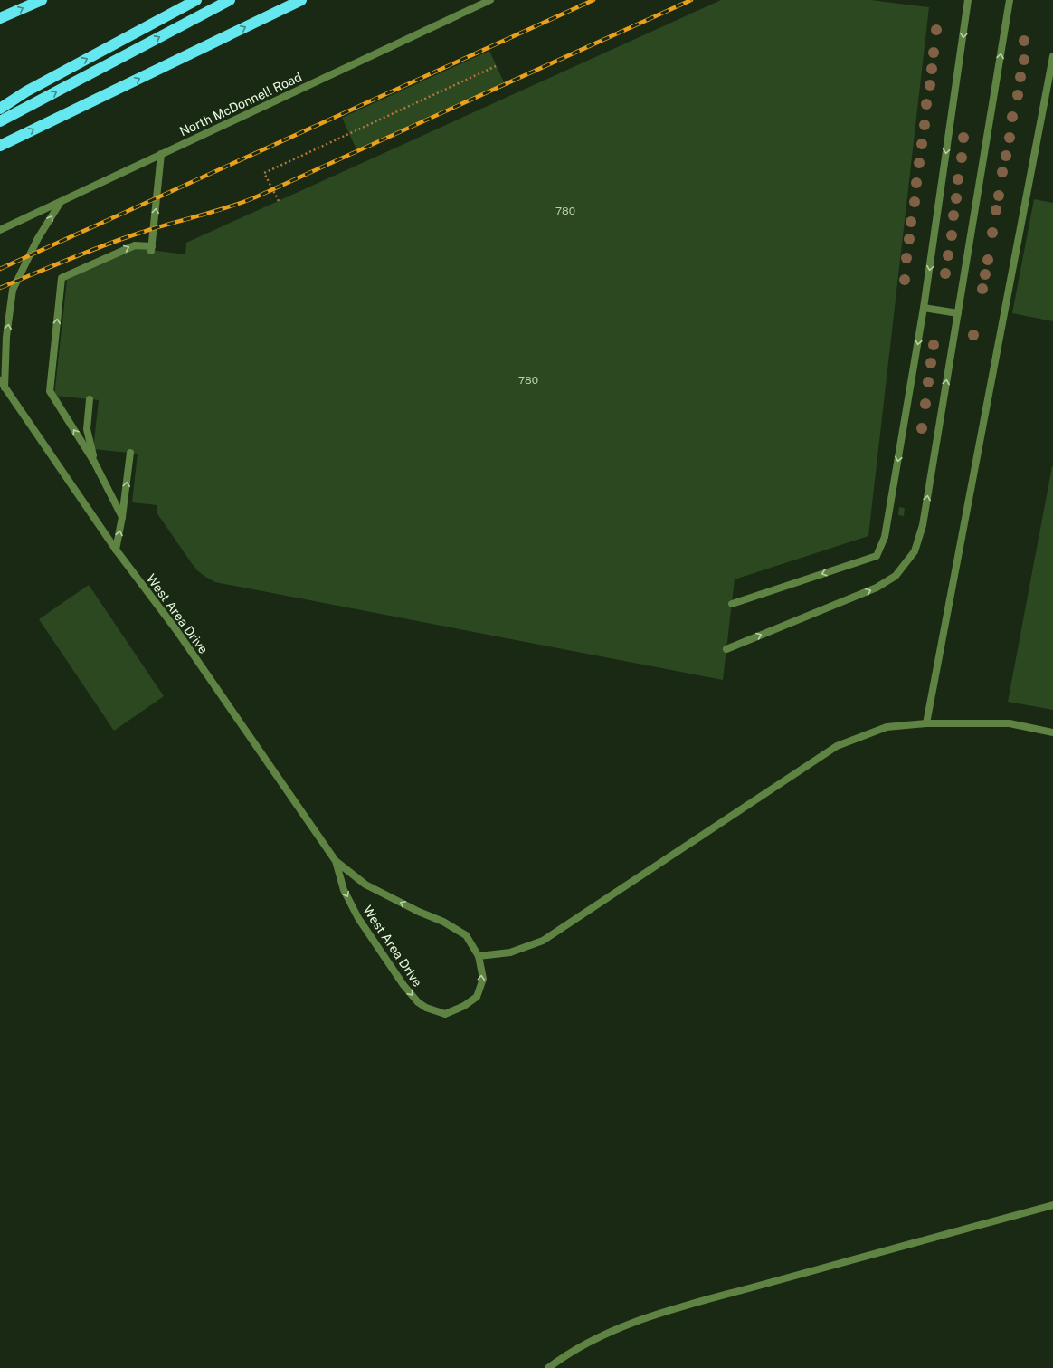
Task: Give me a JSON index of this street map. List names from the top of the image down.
{
  "streets": {
    "street": ["North McDonnell Road", "West Area Drive"]
  },
  "house_numbers": ["780", "780"]
}
